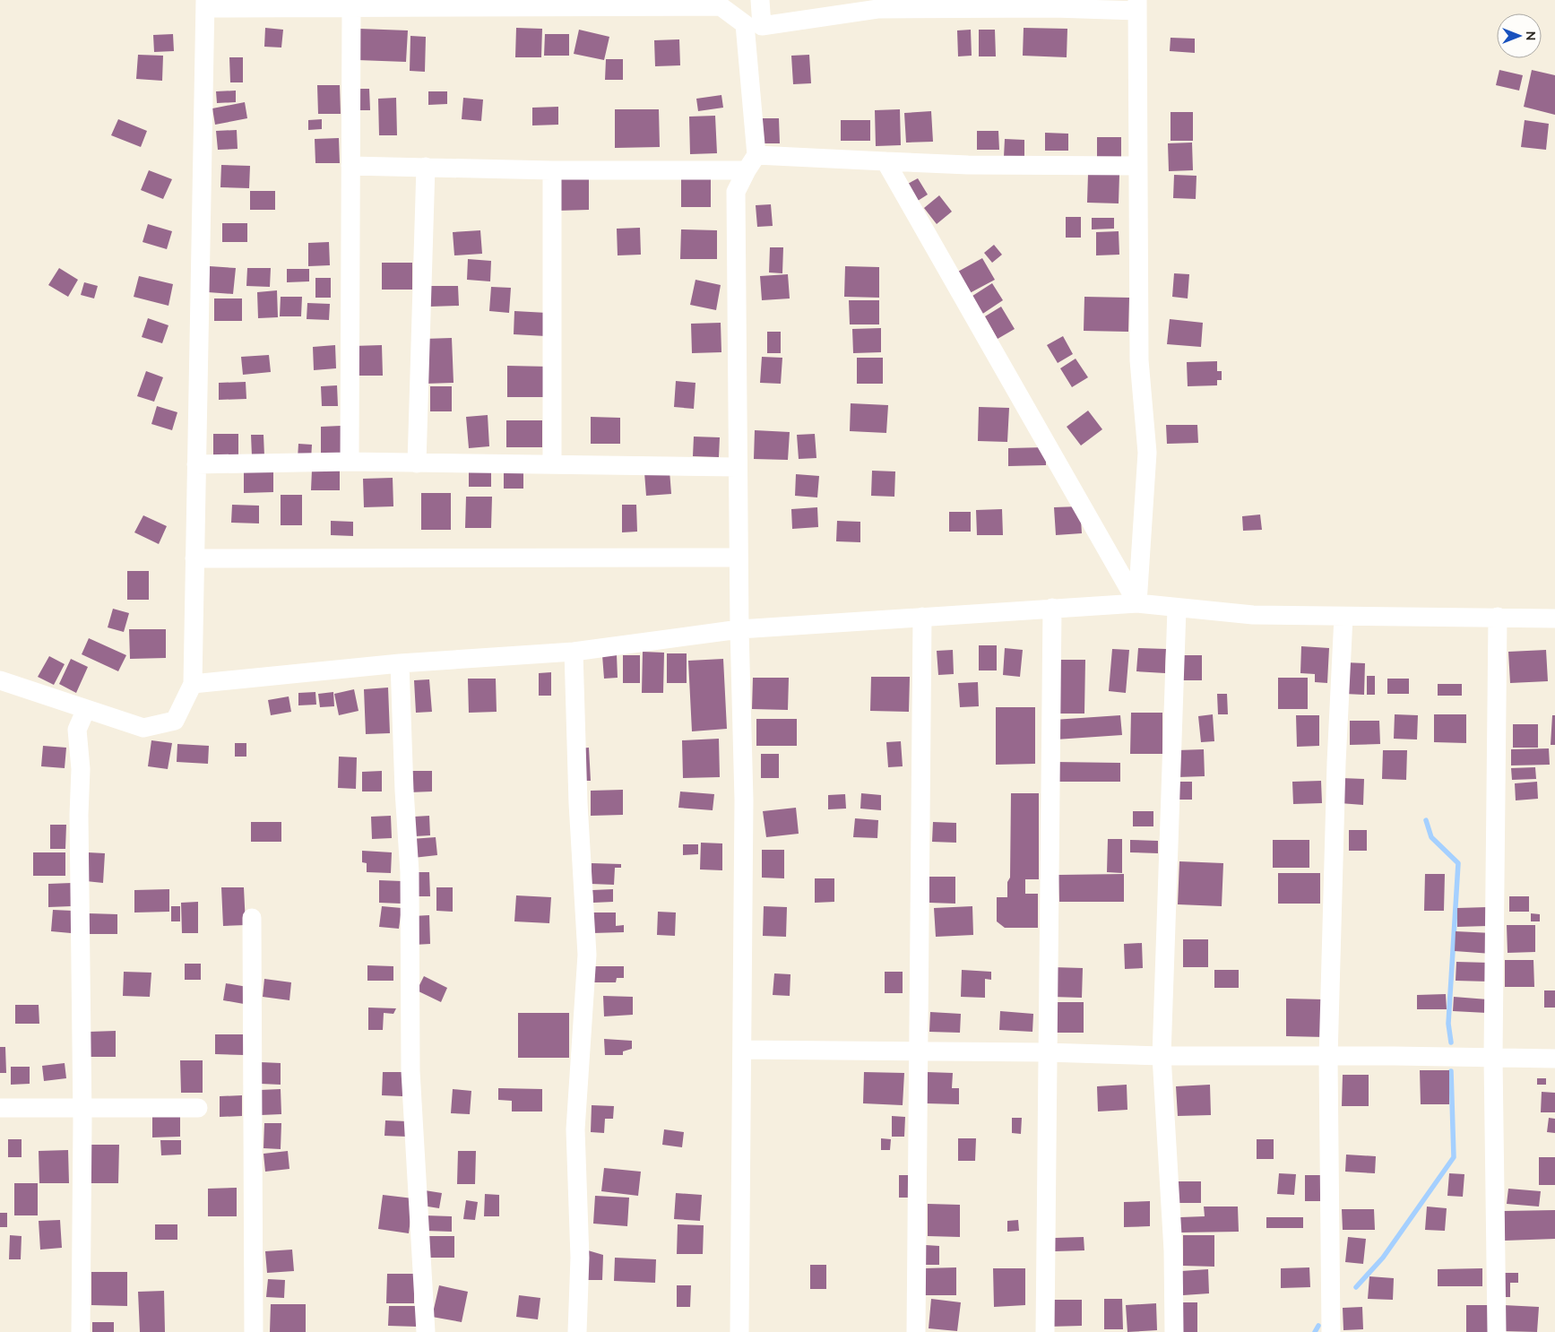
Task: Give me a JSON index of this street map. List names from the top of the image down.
{
  "north": "right"
}
